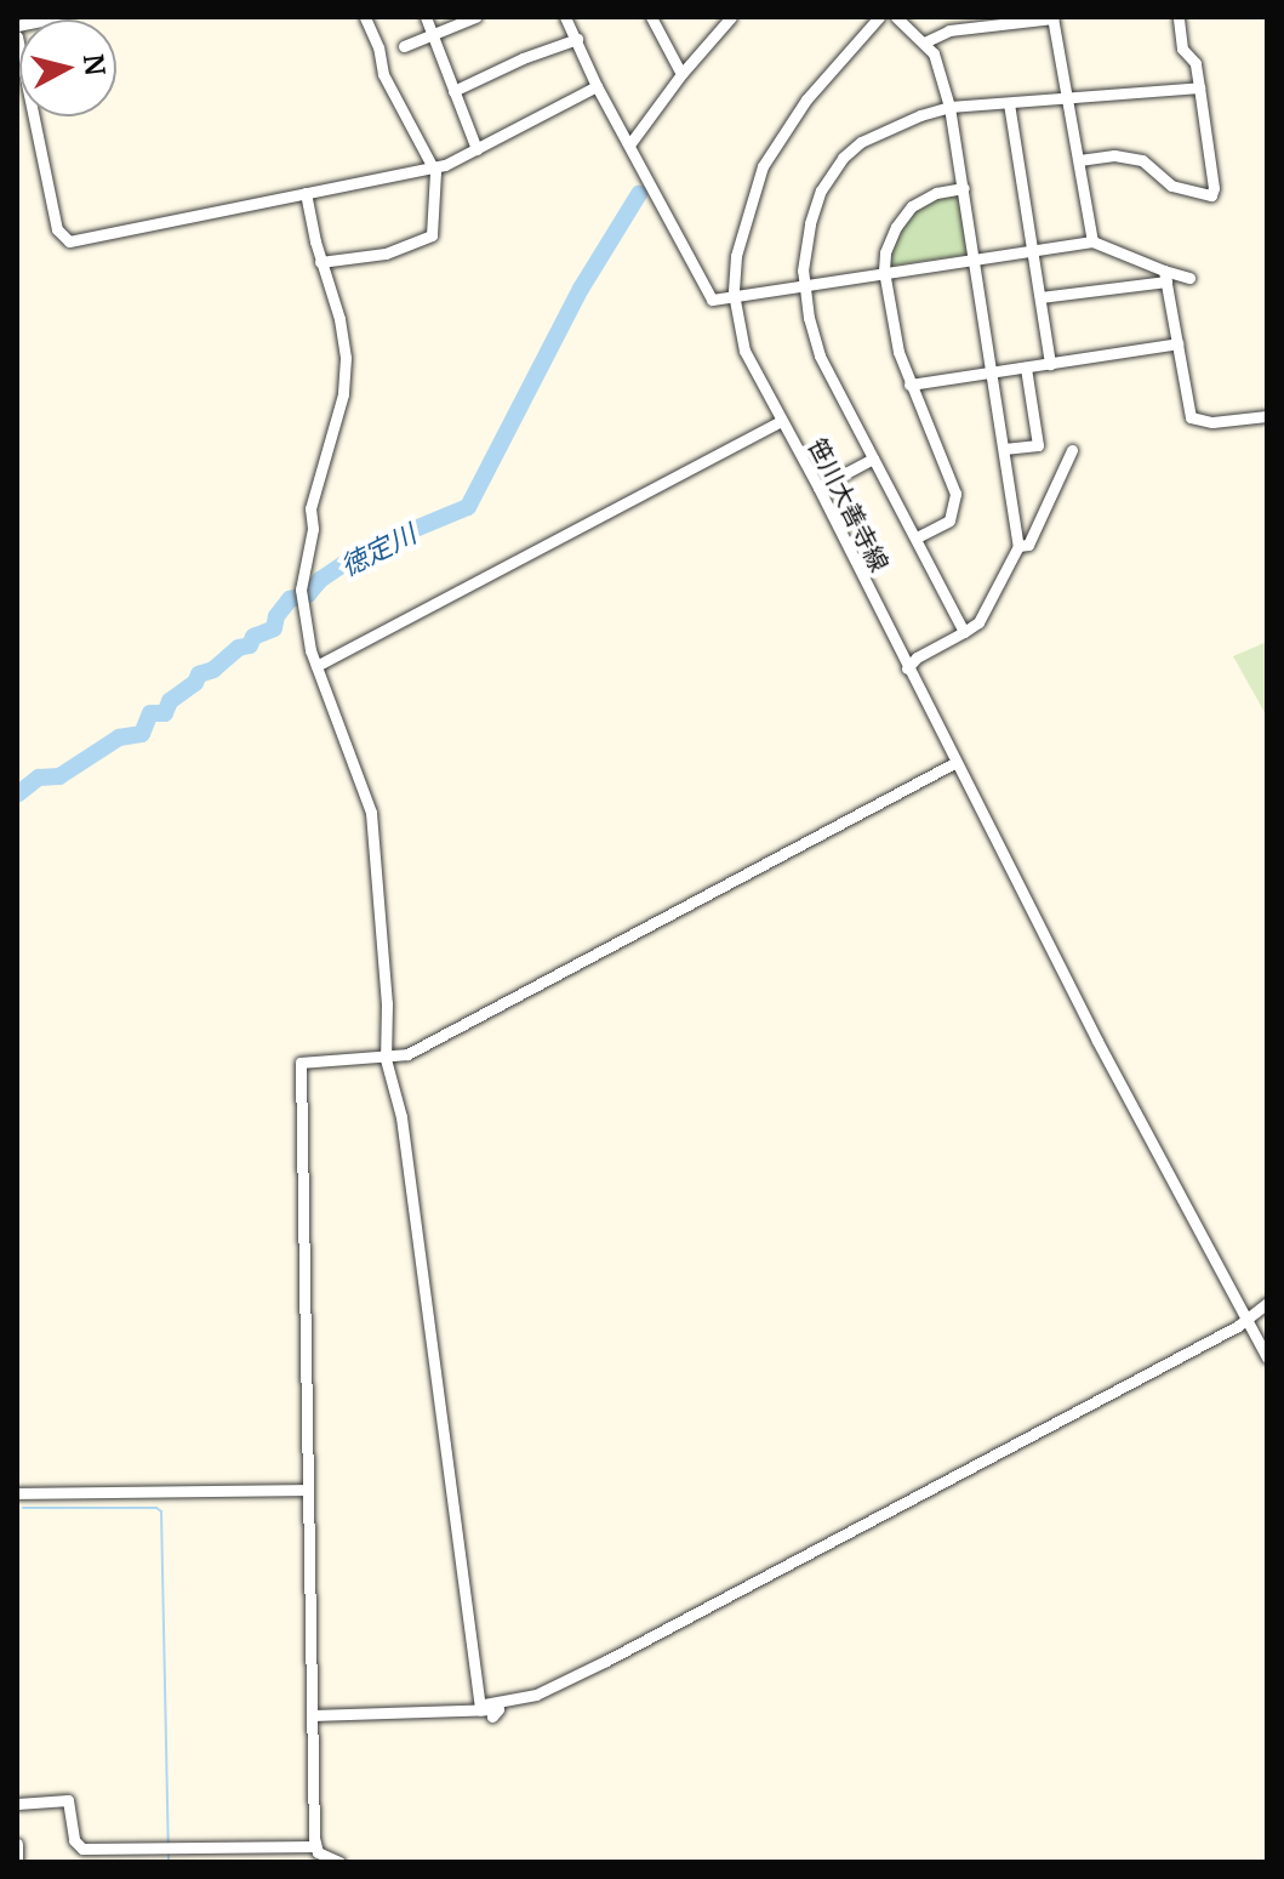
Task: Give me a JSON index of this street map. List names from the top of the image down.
{
  "streets": {
    "street": ["笹川大善寺線"]
  },
  "water": ["徳定川"],
  "north": "right"
}
